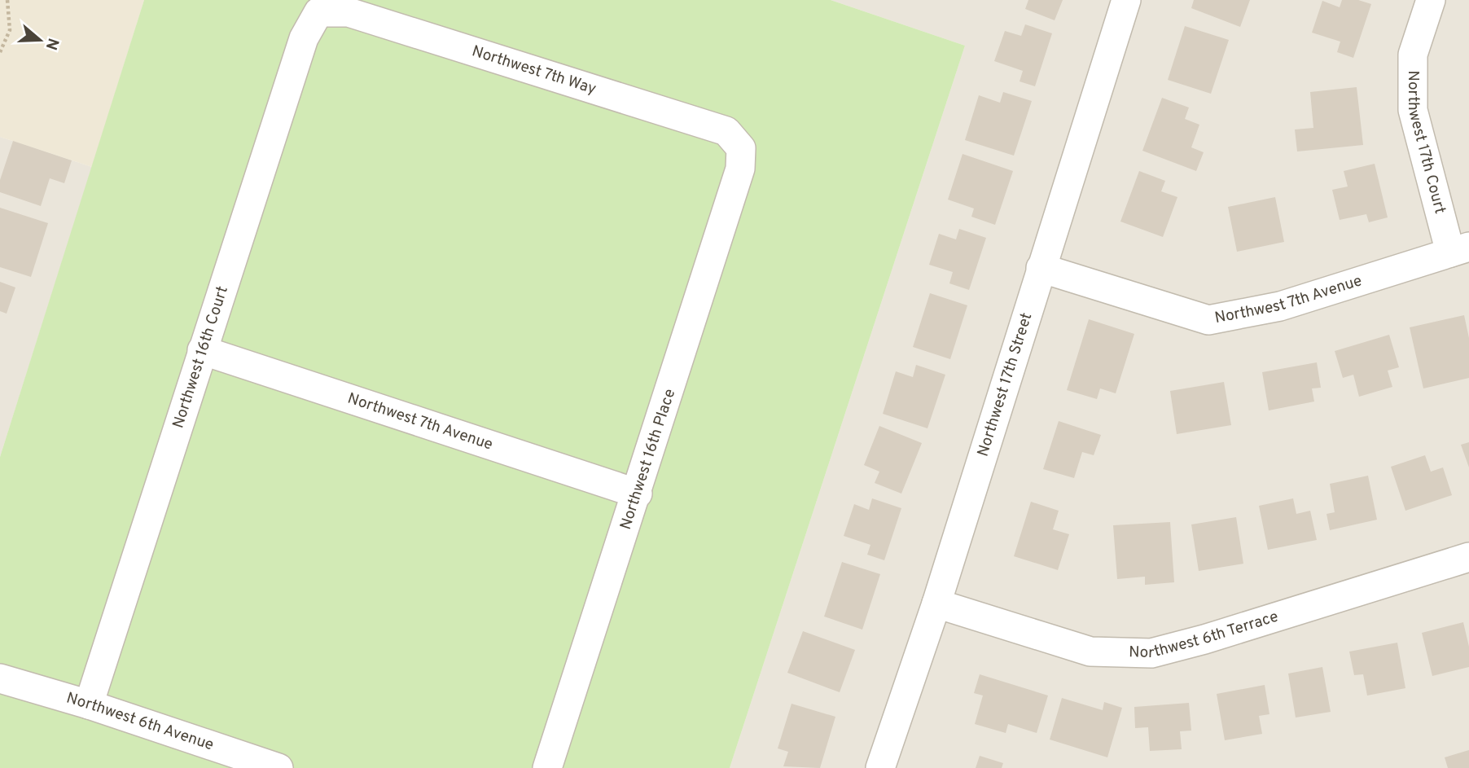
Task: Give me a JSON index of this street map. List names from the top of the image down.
{
  "streets": {
    "street": [
      "Northwest 7th Way",
      "Northwest 17th Court",
      "Northwest 7th Avenue",
      "Northwest 16th Court",
      "Northwest 17th Street",
      "Northwest 16th Place",
      "Northwest 6th Terrace",
      "Northwest 6th Avenue"
    ]
  },
  "crossings": [
    ["Northwest 7th Way", "Northwest 16th Court"],
    ["Northwest 7th Way", "Northwest 16th Place"],
    ["Northwest 17th Court", "Northwest 7th Avenue"],
    ["Northwest 7th Avenue", "Northwest 16th Court"],
    ["Northwest 7th Avenue", "Northwest 17th Street"],
    ["Northwest 7th Avenue", "Northwest 16th Place"],
    ["Northwest 16th Court", "Northwest 6th Avenue"],
    ["Northwest 17th Street", "Northwest 6th Terrace"]
  ],
  "north": "right"
}
